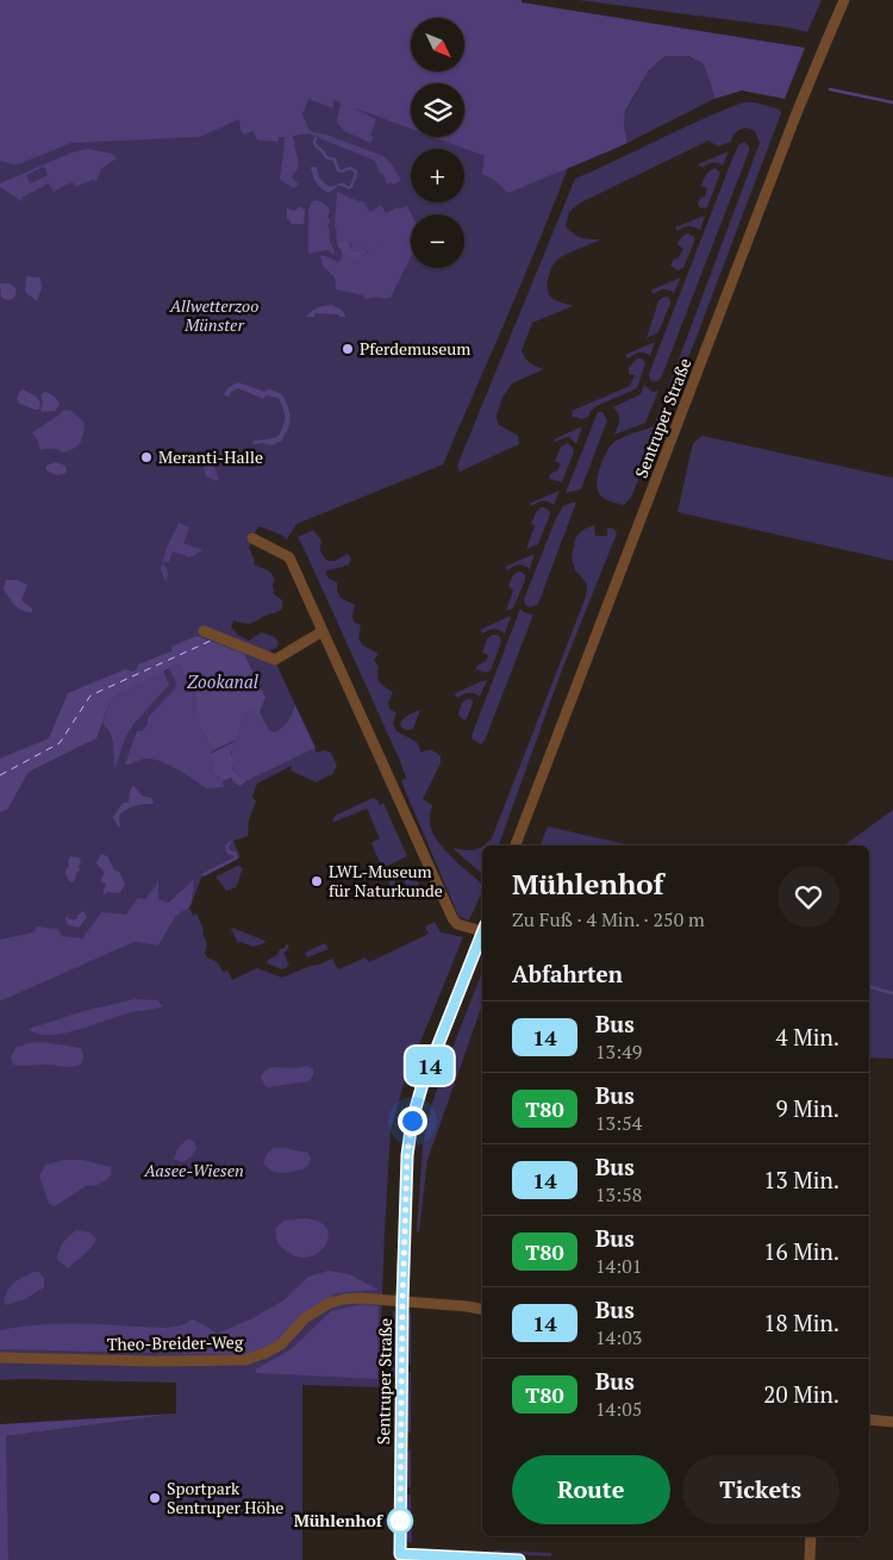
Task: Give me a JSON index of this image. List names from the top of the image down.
{
  "streets": {
    "street": ["Sentruper Straße", "Theo-Breider-Weg"]
  },
  "crossings": [
    ["Sentruper Straße", "Theo-Breider-Weg"]
  ],
  "water": ["Zookanal"],
  "parks": ["Allwetterzoo Münster", "Aasee-Wiesen"],
  "places": [
    "Pferdemuseum",
    "Meranti-Halle",
    "LWL-Museum für Naturkunde",
    "Sportpark Sentruper Höhe",
    "Mühlenhof"
  ],
  "lines": ["bus line 14"],
  "north": "bottom right",
  "page": {
    "on_map": "14",
    "map_buttons": ["+", "−"],
    "heading": [
      ["Mühlenhof", "Zu Fuß · 4 Min. · 250 m"],
      "Abfahrten"
    ],
    "list": [
      {
        "mark": "14",
        "name": "Bus",
        "note": "13:49",
        "value": "4 Min."
      },
      {
        "mark": "T80",
        "name": "Bus",
        "note": "13:54",
        "value": "9 Min."
      },
      {
        "mark": "14",
        "name": "Bus",
        "note": "13:58",
        "value": "13 Min."
      },
      {
        "mark": "T80",
        "name": "Bus",
        "note": "14:01",
        "value": "16 Min."
      },
      {
        "mark": "14",
        "name": "Bus",
        "note": "14:03",
        "value": "18 Min."
      },
      {
        "mark": "T80",
        "name": "Bus",
        "note": "14:05",
        "value": "20 Min."
      }
    ],
    "buttons": ["Route", "Tickets"]
  }
}
